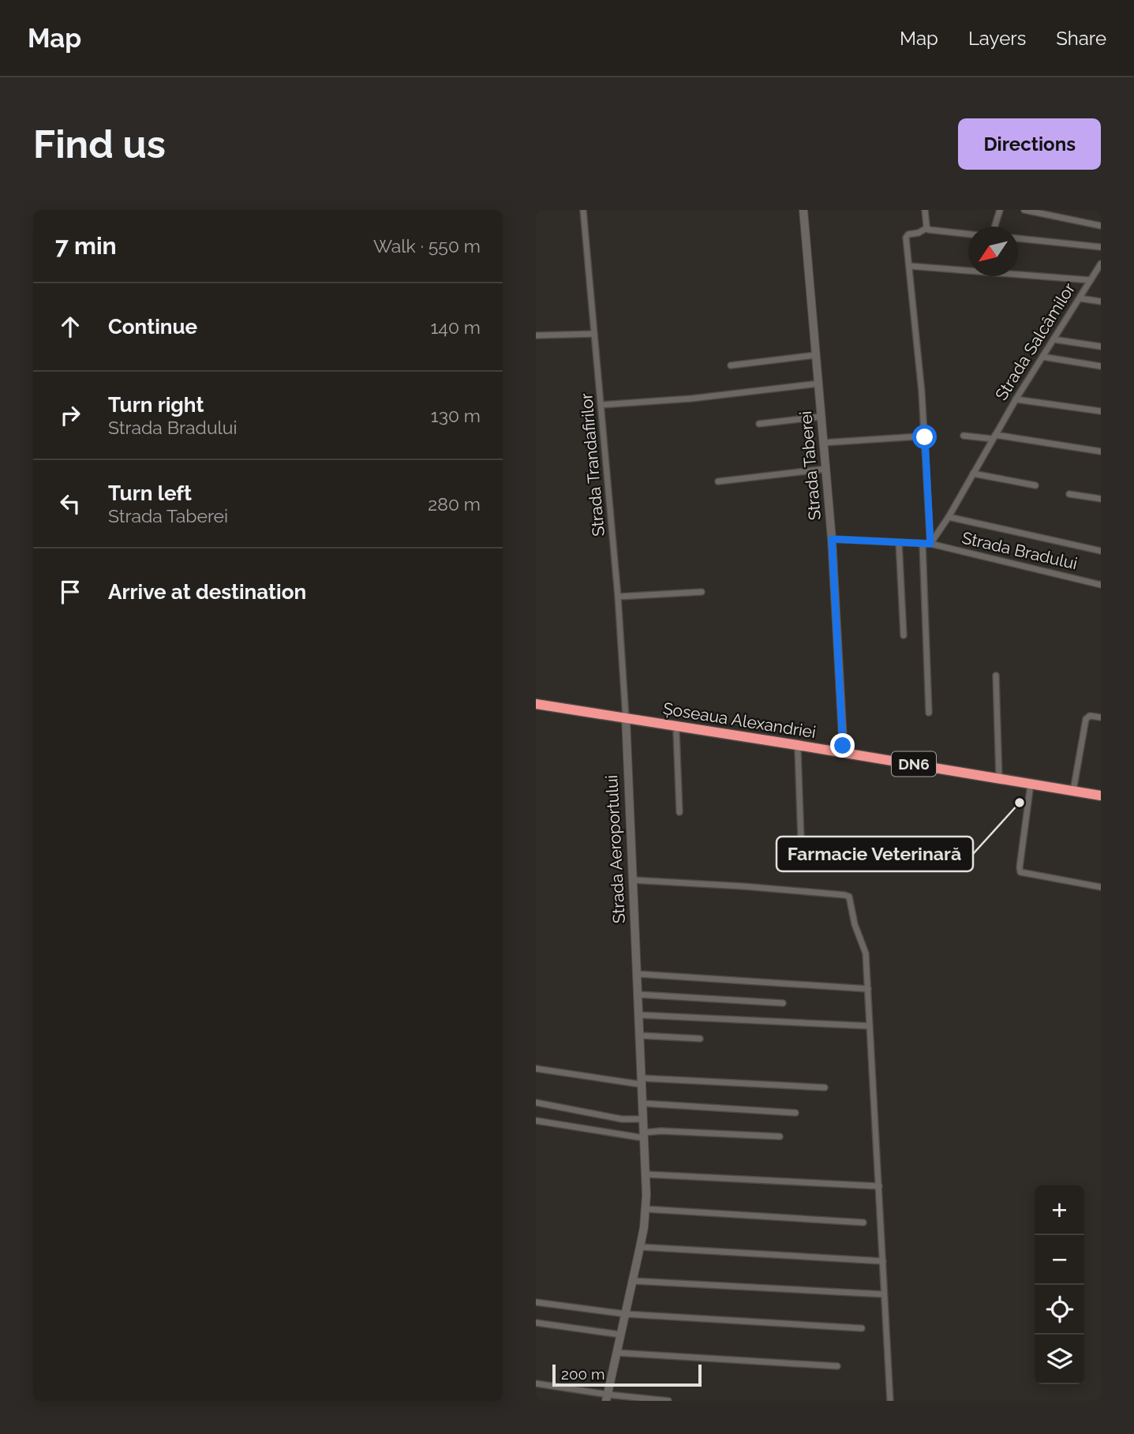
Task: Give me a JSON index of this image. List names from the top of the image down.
{
  "streets": {
    "highway": ["Șoseaua Alexandriei", "DN6"],
    "street": [
      "Strada Salcâmilor",
      "Strada Trandafirilor",
      "Strada Taberei",
      "Strada Bradului",
      "Strada Aeroportului"
    ]
  },
  "crossings": [
    ["Strada Salcâmilor", "Strada Bradului"],
    ["Strada Trandafirilor", "Șoseaua Alexandriei"],
    ["Strada Trandafirilor", "Strada Aeroportului"],
    ["Strada Taberei", "Strada Bradului"],
    ["Strada Taberei", "Șoseaua Alexandriei"],
    ["Șoseaua Alexandriei", "Strada Aeroportului"]
  ],
  "places": ["Farmacie Veterinară"],
  "scale_bar": "200 m",
  "north": "bottom left",
  "page": {
    "header": "Map",
    "nav": ["Map", "Layers", "Share"],
    "buttons": "Directions",
    "title": "Find us",
    "heading": ["7 min", "Walk · 550 m"],
    "list": [
      ["Continue", "140 m"],
      ["Turn right", "Strada Bradului", "130 m"],
      ["Turn left", "Strada Taberei", "280 m"],
      "Arrive at destination"
    ],
    "map_buttons": ["+", "−"],
    "scale": "200 m"
  }
}
